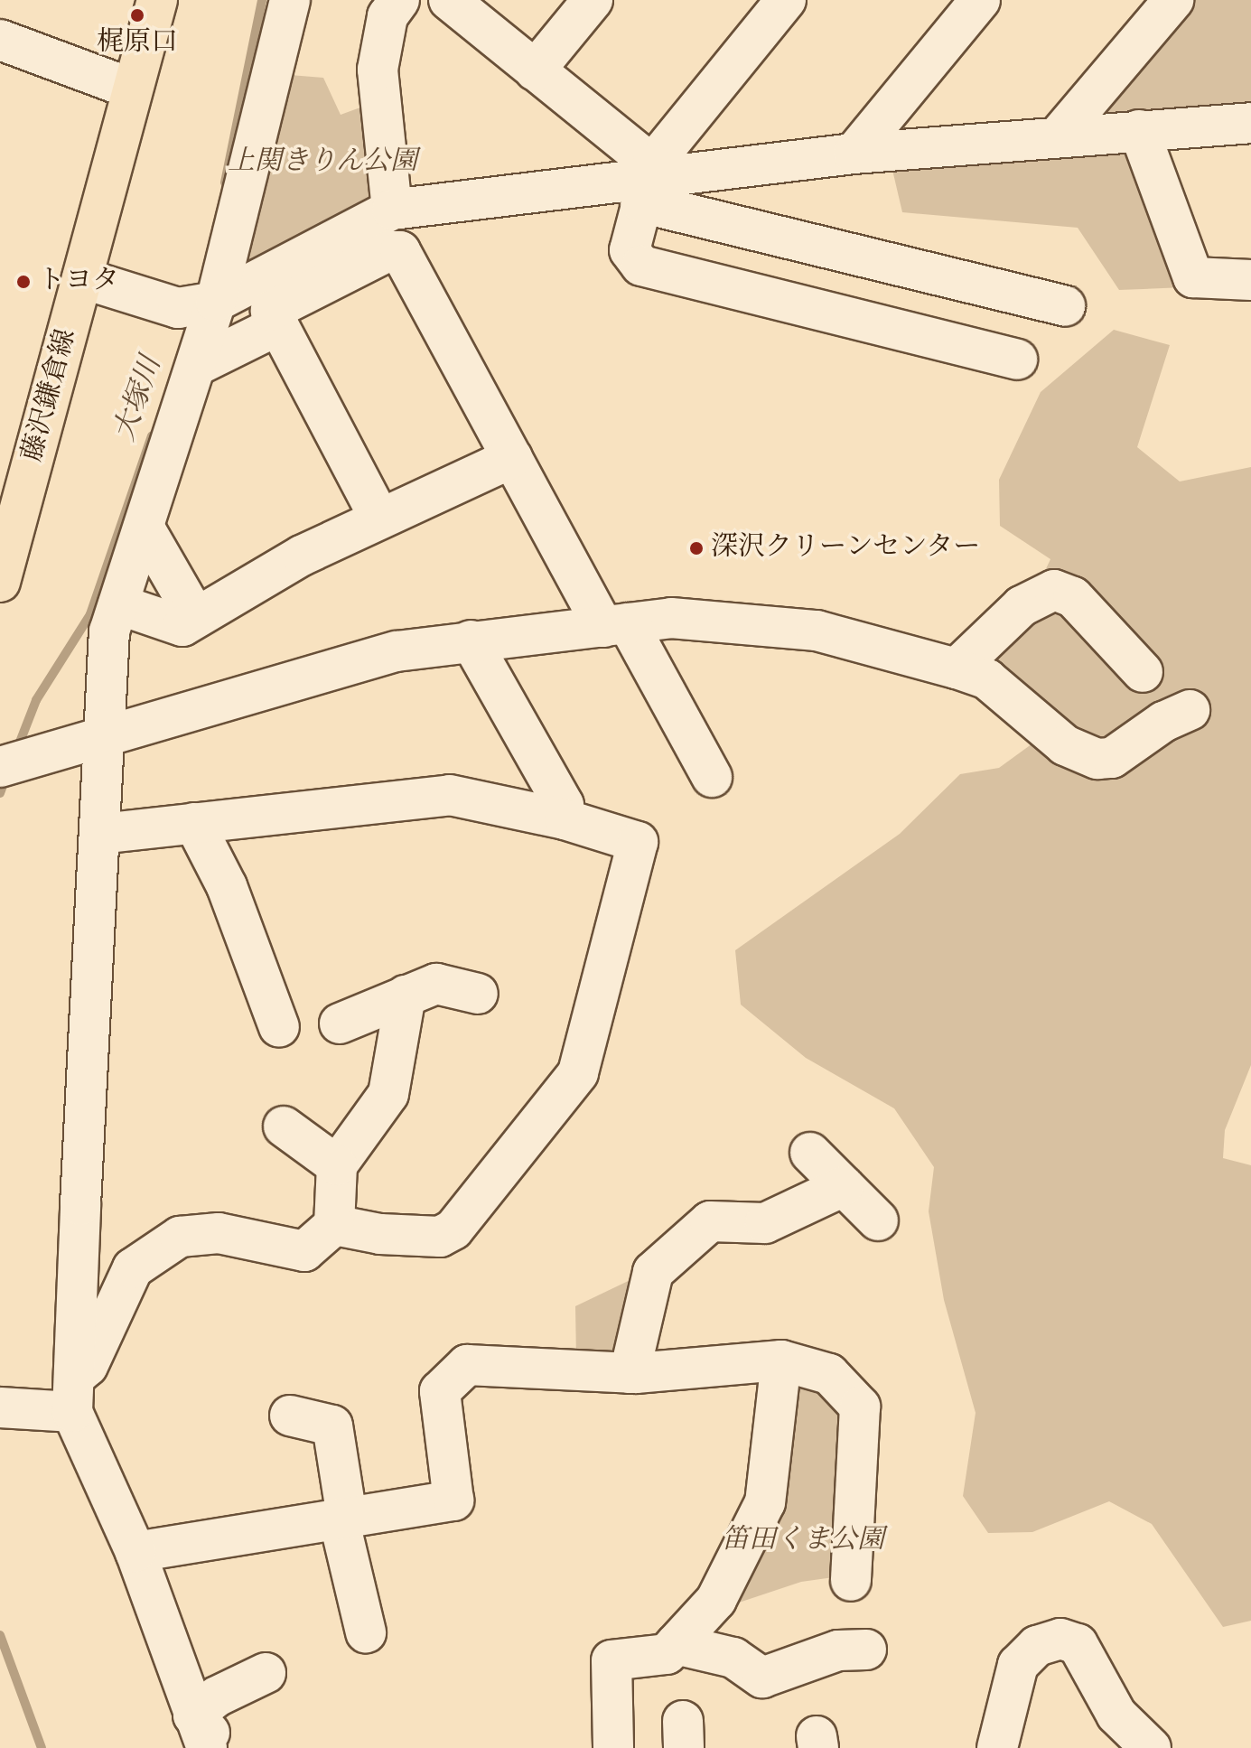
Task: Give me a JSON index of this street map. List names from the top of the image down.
{
  "streets": {
    "main road": ["藤沢鎌倉線"]
  },
  "water": ["大塚川"],
  "parks": ["上関きりん公園", "笛田くま公園"],
  "places": ["梶原口", "トヨタ", "深沢クリーンセンター"]
}
